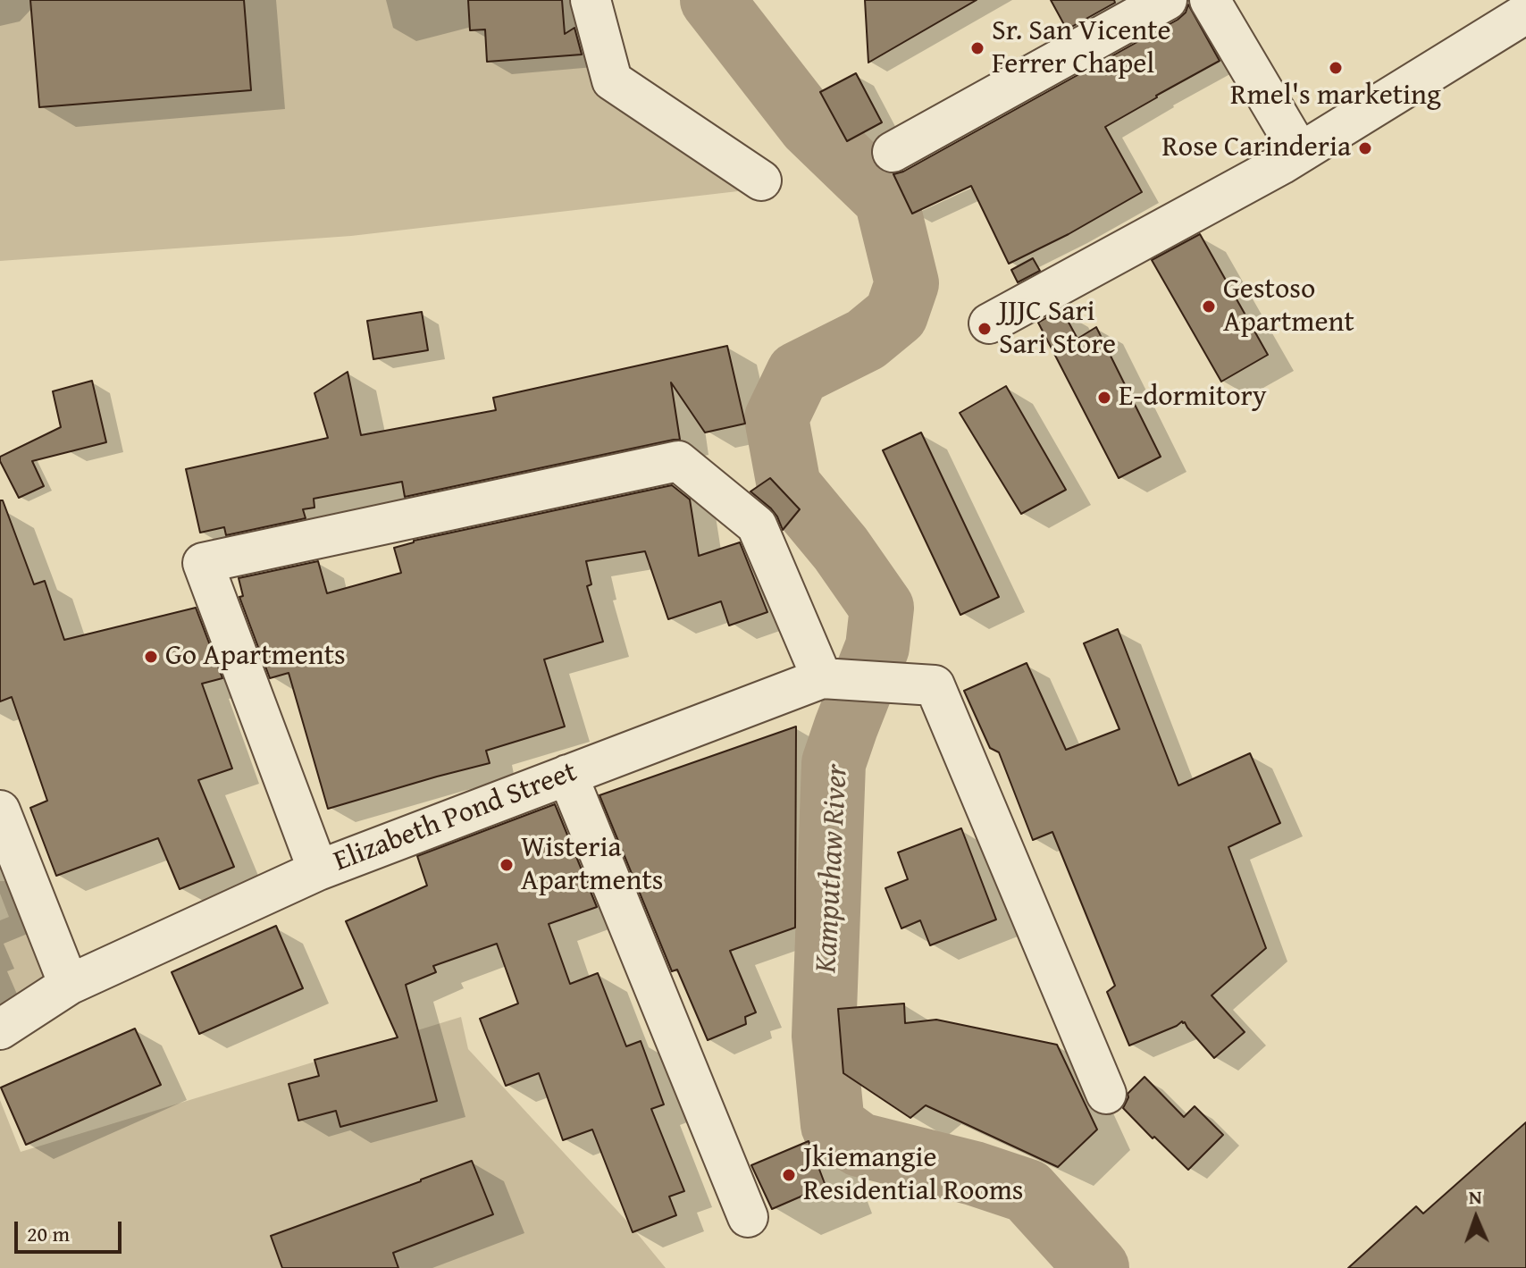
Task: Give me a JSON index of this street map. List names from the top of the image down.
{
  "streets": {
    "street": ["Elizabeth Pond Street"]
  },
  "water": ["Kamputhaw River"],
  "places": [
    "Sr. San Vicente Ferrer Chapel",
    "Rmel's marketing",
    "Rose Carinderia",
    "Gestoso Apartment",
    "JJJC Sari Sari Store",
    "E-dormitory",
    "Go Apartments",
    "Wisteria Apartments",
    "Jkiemangie Residential Rooms"
  ],
  "scale_bar": "20 m",
  "north": "top"
}
